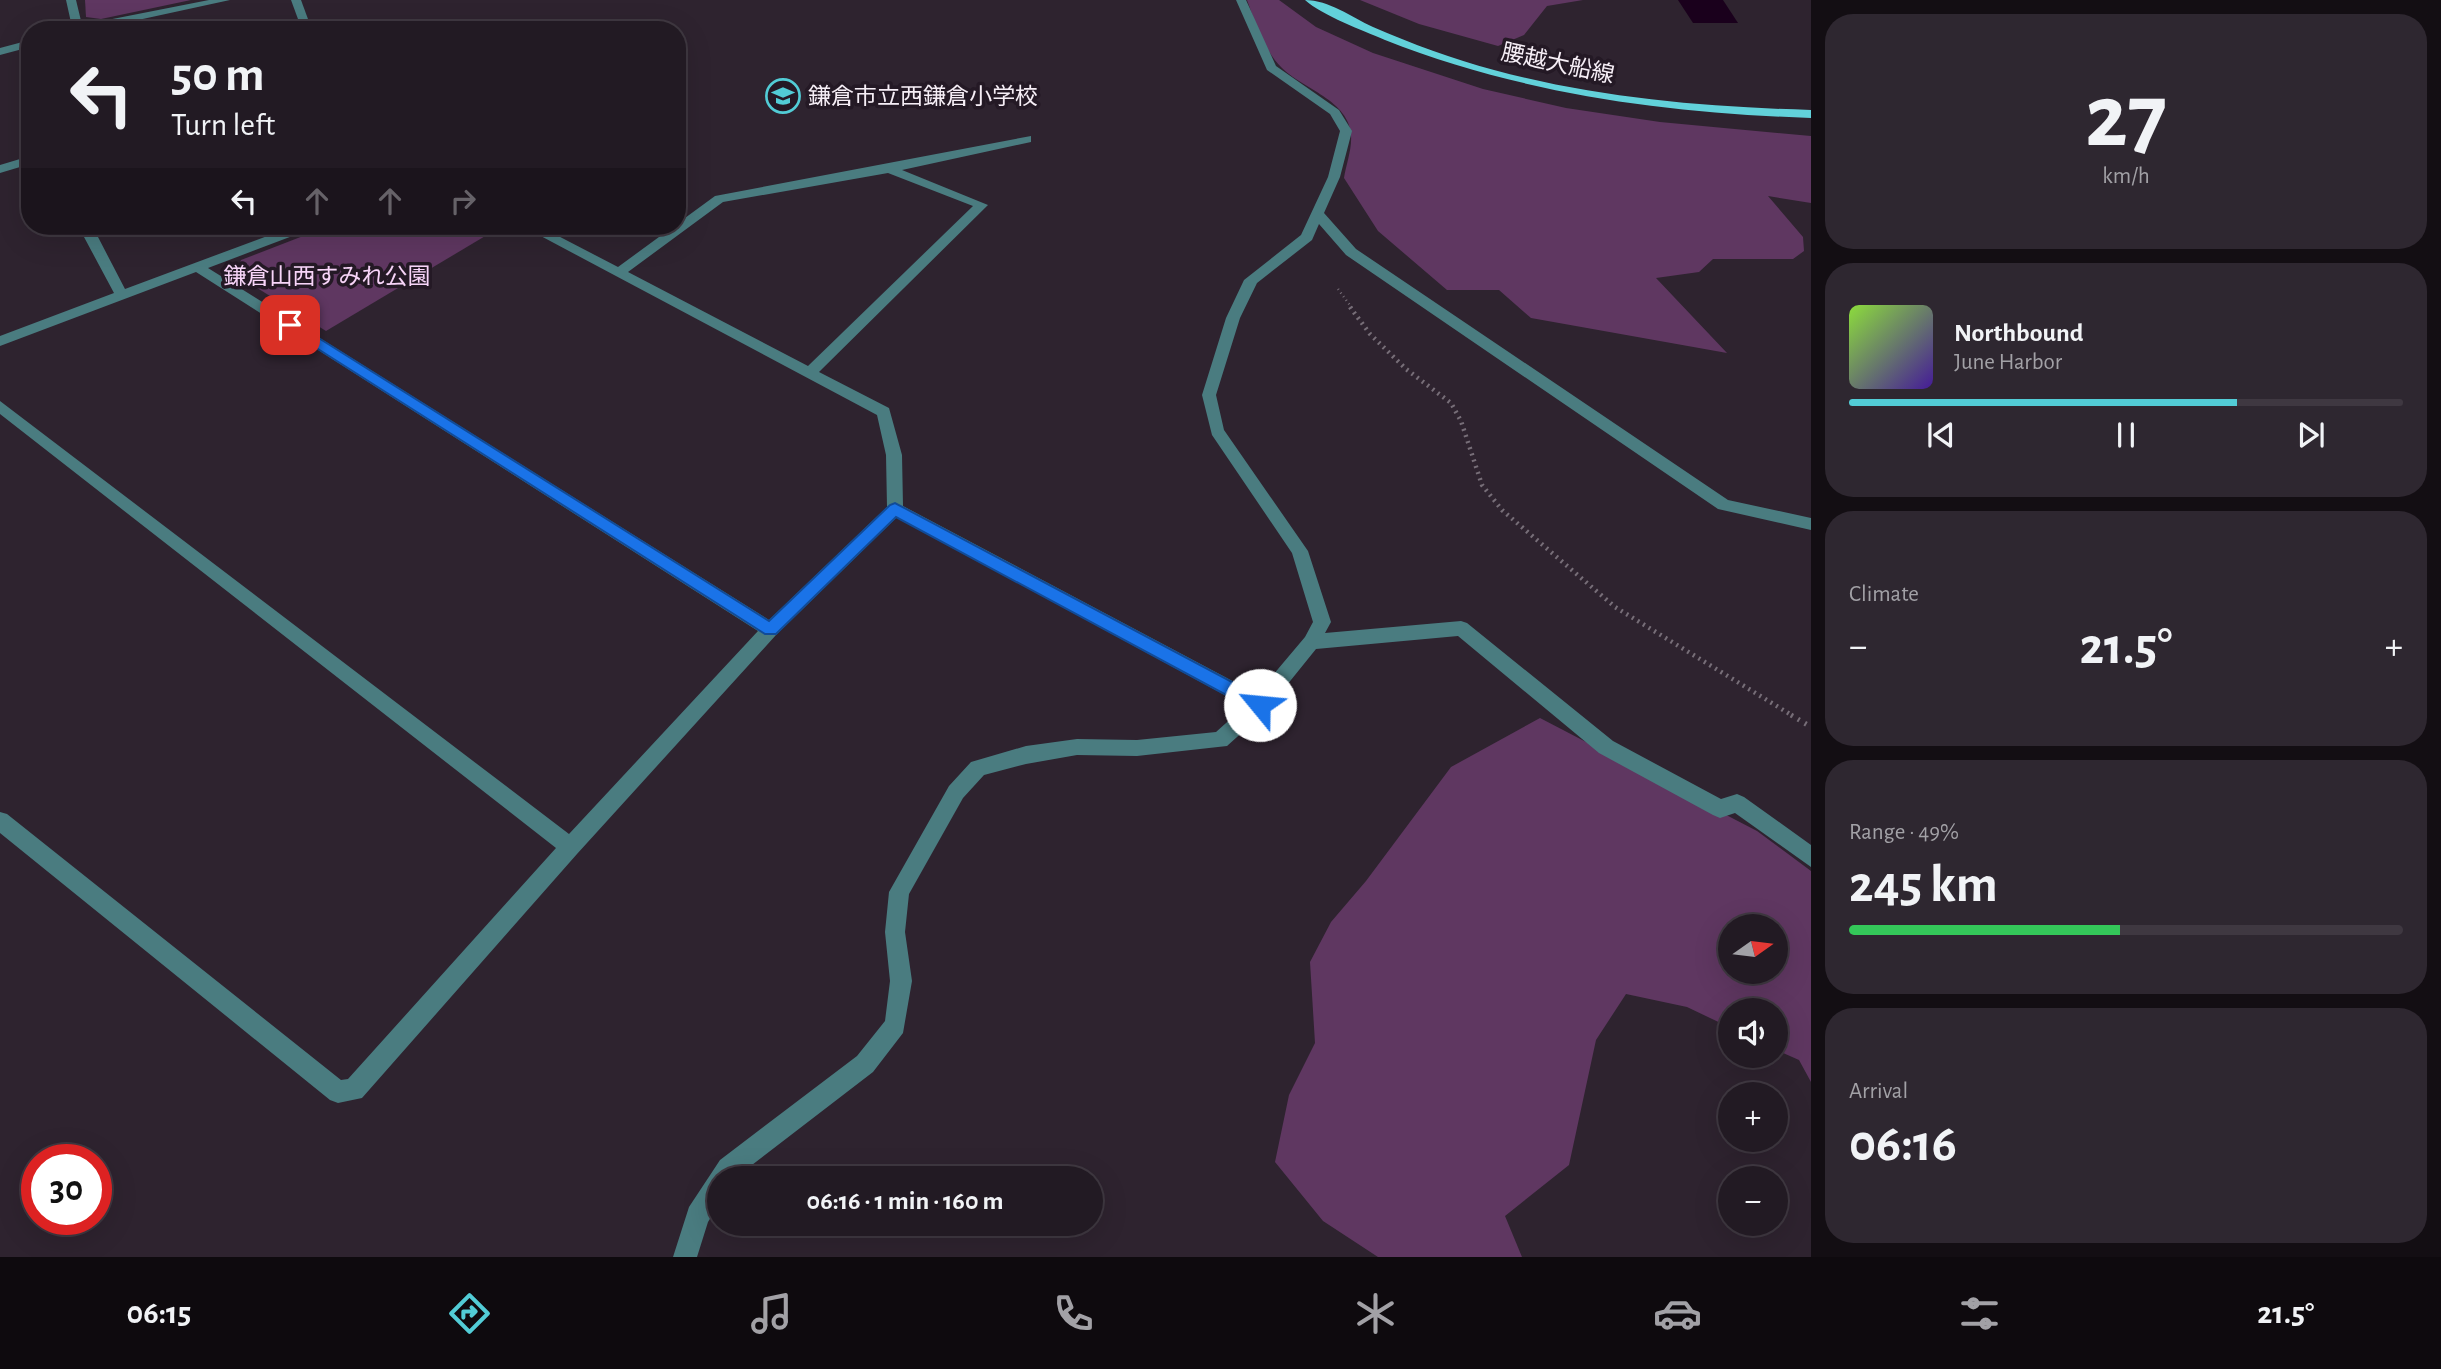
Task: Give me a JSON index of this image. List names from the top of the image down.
{
  "streets": {
    "main road": ["腰越大船線"]
  },
  "parks": ["鎌倉山西すみれ公園"],
  "places": {
    "school or university": ["鎌倉市立西鎌倉小学校"]
  },
  "north": "right",
  "page": {
    "tile": [
      ["27", "km/h"],
      "Climate",
      ["Range · 49%", "245 km"],
      ["Arrival", "06:16"]
    ],
    "turn": ["50 m", "Turn left"],
    "song": ["Northbound", "June Harbor"],
    "heat": ["−", "21.5°", "+"],
    "map_buttons": ["+", "−"],
    "limit": "30",
    "trip": "06:16 · 1 min · 160 m",
    "tabs": ["06:15", "21.5°"]
  }
}
